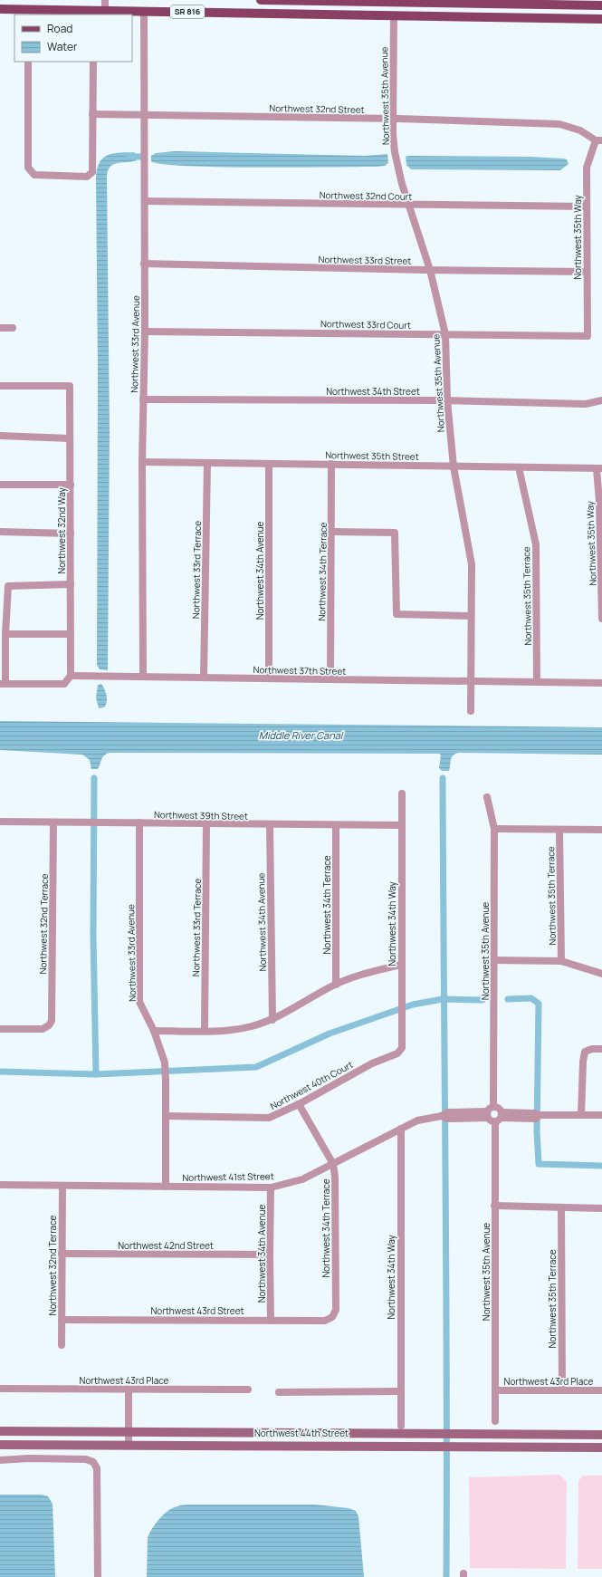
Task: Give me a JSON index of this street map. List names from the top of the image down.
{
  "streets": {
    "main road": ["SR 816"],
    "street": [
      "Northwest 35th Avenue",
      "Northwest 32nd Street",
      "Northwest 32nd Court",
      "Northwest 35th Way",
      "Northwest 33rd Street",
      "Northwest 33rd Court",
      "Northwest 33rd Avenue",
      "Northwest 34th Street",
      "Northwest 35th Street",
      "Northwest 32nd Way",
      "Northwest 33rd Terrace",
      "Northwest 34th Avenue",
      "Northwest 34th Terrace",
      "Northwest 35th Terrace",
      "Northwest 37th Street",
      "Northwest 39th Street",
      "Northwest 32nd Terrace",
      "Northwest 34th Way",
      "Northwest 40th Court",
      "Northwest 41st Street",
      "Northwest 42nd Street",
      "Northwest 43rd Street",
      "Northwest 43rd Place",
      "Northwest 44th Street"
    ]
  },
  "crossings": [
    ["SR 816", "Northwest 35th Avenue"],
    ["SR 816", "Northwest 33rd Avenue"],
    ["Northwest 35th Avenue", "Northwest 32nd Street"],
    ["Northwest 35th Avenue", "Northwest 32nd Court"],
    ["Northwest 35th Avenue", "Northwest 33rd Street"],
    ["Northwest 35th Avenue", "Northwest 33rd Court"],
    ["Northwest 35th Avenue", "Northwest 34th Street"],
    ["Northwest 35th Avenue", "Northwest 35th Street"],
    ["Northwest 35th Avenue", "Northwest 37th Street"],
    ["Northwest 35th Avenue", "Northwest 41st Street"],
    ["Northwest 35th Avenue", "Northwest 43rd Place"],
    ["Northwest 32nd Street", "Northwest 35th Way"],
    ["Northwest 32nd Street", "Northwest 33rd Avenue"],
    ["Northwest 32nd Court", "Northwest 35th Way"],
    ["Northwest 32nd Court", "Northwest 33rd Avenue"],
    ["Northwest 35th Way", "Northwest 33rd Street"],
    ["Northwest 35th Way", "Northwest 33rd Court"],
    ["Northwest 35th Way", "Northwest 35th Street"],
    ["Northwest 33rd Street", "Northwest 33rd Avenue"],
    ["Northwest 33rd Court", "Northwest 33rd Avenue"],
    ["Northwest 33rd Avenue", "Northwest 34th Street"],
    ["Northwest 33rd Avenue", "Northwest 35th Street"],
    ["Northwest 33rd Avenue", "Northwest 37th Street"],
    ["Northwest 33rd Avenue", "Northwest 39th Street"],
    ["Northwest 33rd Avenue", "Northwest 40th Court"],
    ["Northwest 33rd Avenue", "Northwest 41st Street"],
    ["Northwest 35th Street", "Northwest 33rd Terrace"],
    ["Northwest 35th Street", "Northwest 34th Avenue"],
    ["Northwest 35th Street", "Northwest 34th Terrace"],
    ["Northwest 35th Street", "Northwest 35th Terrace"],
    ["Northwest 32nd Way", "Northwest 37th Street"],
    ["Northwest 33rd Terrace", "Northwest 37th Street"],
    ["Northwest 33rd Terrace", "Northwest 39th Street"],
    ["Northwest 34th Avenue", "Northwest 37th Street"],
    ["Northwest 34th Avenue", "Northwest 39th Street"],
    ["Northwest 34th Avenue", "Northwest 41st Street"],
    ["Northwest 34th Avenue", "Northwest 42nd Street"],
    ["Northwest 34th Avenue", "Northwest 43rd Street"],
    ["Northwest 34th Terrace", "Northwest 37th Street"],
    ["Northwest 34th Terrace", "Northwest 39th Street"],
    ["Northwest 34th Terrace", "Northwest 40th Court"],
    ["Northwest 34th Terrace", "Northwest 41st Street"],
    ["Northwest 34th Terrace", "Northwest 43rd Street"],
    ["Northwest 35th Terrace", "Northwest 37th Street"],
    ["Northwest 35th Terrace", "Northwest 43rd Place"],
    ["Northwest 39th Street", "Northwest 32nd Terrace"],
    ["Northwest 39th Street", "Northwest 34th Way"],
    ["Northwest 32nd Terrace", "Northwest 41st Street"],
    ["Northwest 32nd Terrace", "Northwest 42nd Street"],
    ["Northwest 32nd Terrace", "Northwest 43rd Street"],
    ["Northwest 34th Way", "Northwest 40th Court"],
    ["Northwest 34th Way", "Northwest 41st Street"],
    ["Northwest 34th Way", "Northwest 44th Street"]
  ],
  "water": ["Middle River Canal"],
  "legend": ["Road", "Water"]
}
